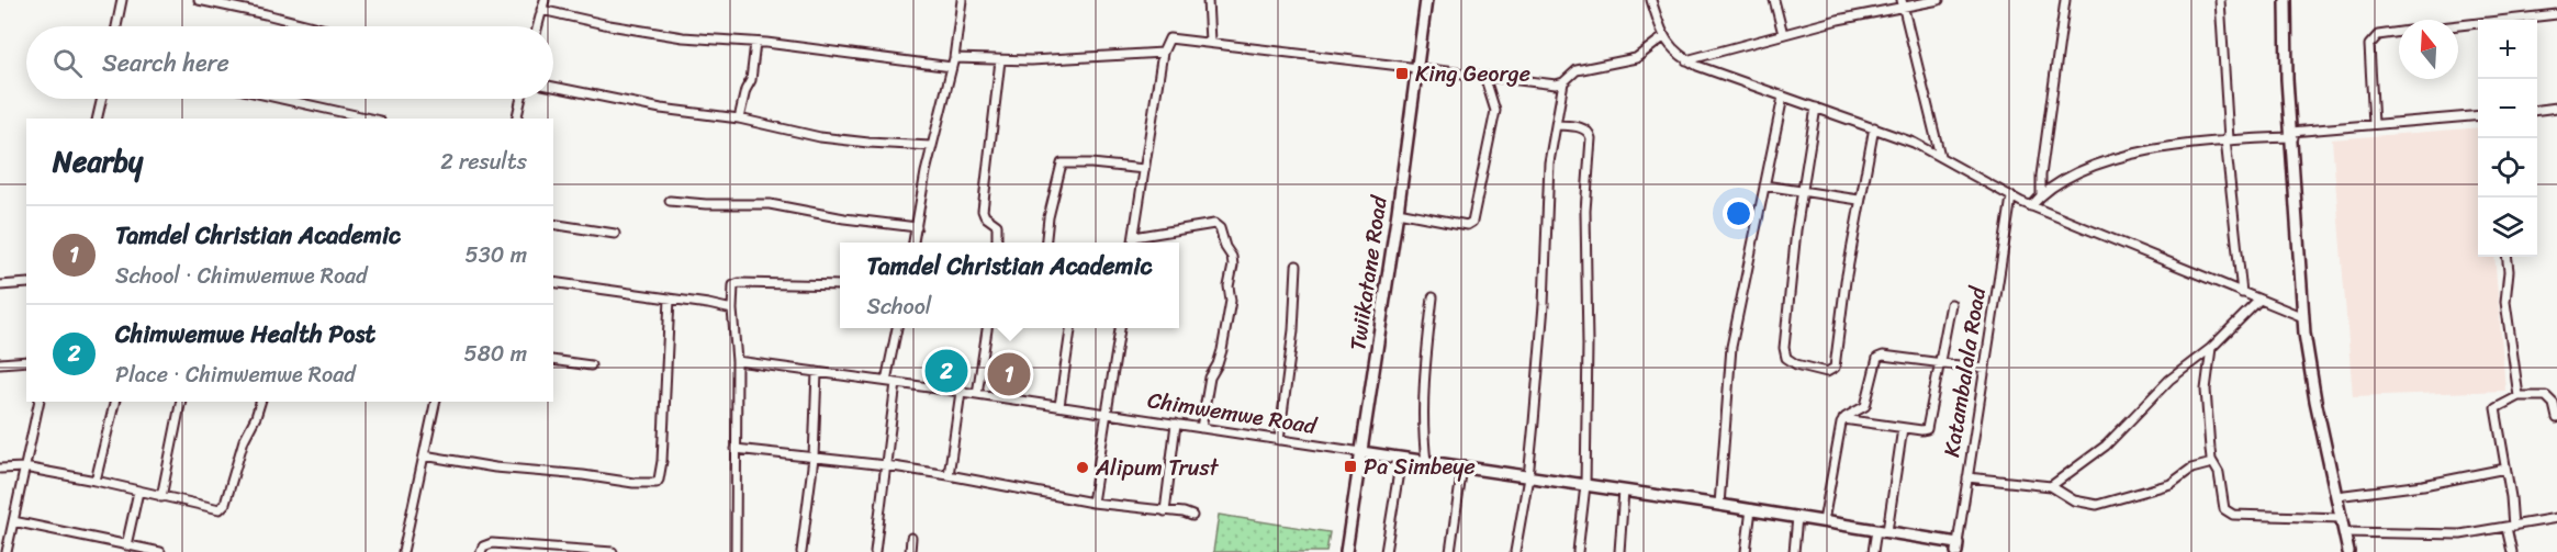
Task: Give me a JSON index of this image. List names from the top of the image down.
{
  "streets": {
    "street": ["Twiikatane Road", "Katambalala Road", "Chimwemwe Road"]
  },
  "crossings": [
    ["Twiikatane Road", "Chimwemwe Road"],
    ["Katambalala Road", "Chimwemwe Road"]
  ],
  "places": {
    "transit": ["King George", "Pa Simbeye"],
    "other": ["Alipum Trust"]
  },
  "north": "top",
  "page": {
    "map_buttons": ["+", "−"],
    "search": "Search here",
    "heading": ["Nearby", "2 results"],
    "list": [
      {
        "mark": "1",
        "name": "Tamdel Christian Academic",
        "note": "School · Chimwemwe Road",
        "value": "530 m"
      },
      {
        "mark": "2",
        "name": "Chimwemwe Health Post",
        "note": "Place · Chimwemwe Road",
        "value": "580 m"
      }
    ],
    "popup": ["Tamdel Christian Academic", "School"],
    "pins": ["2", "1"]
  }
}
